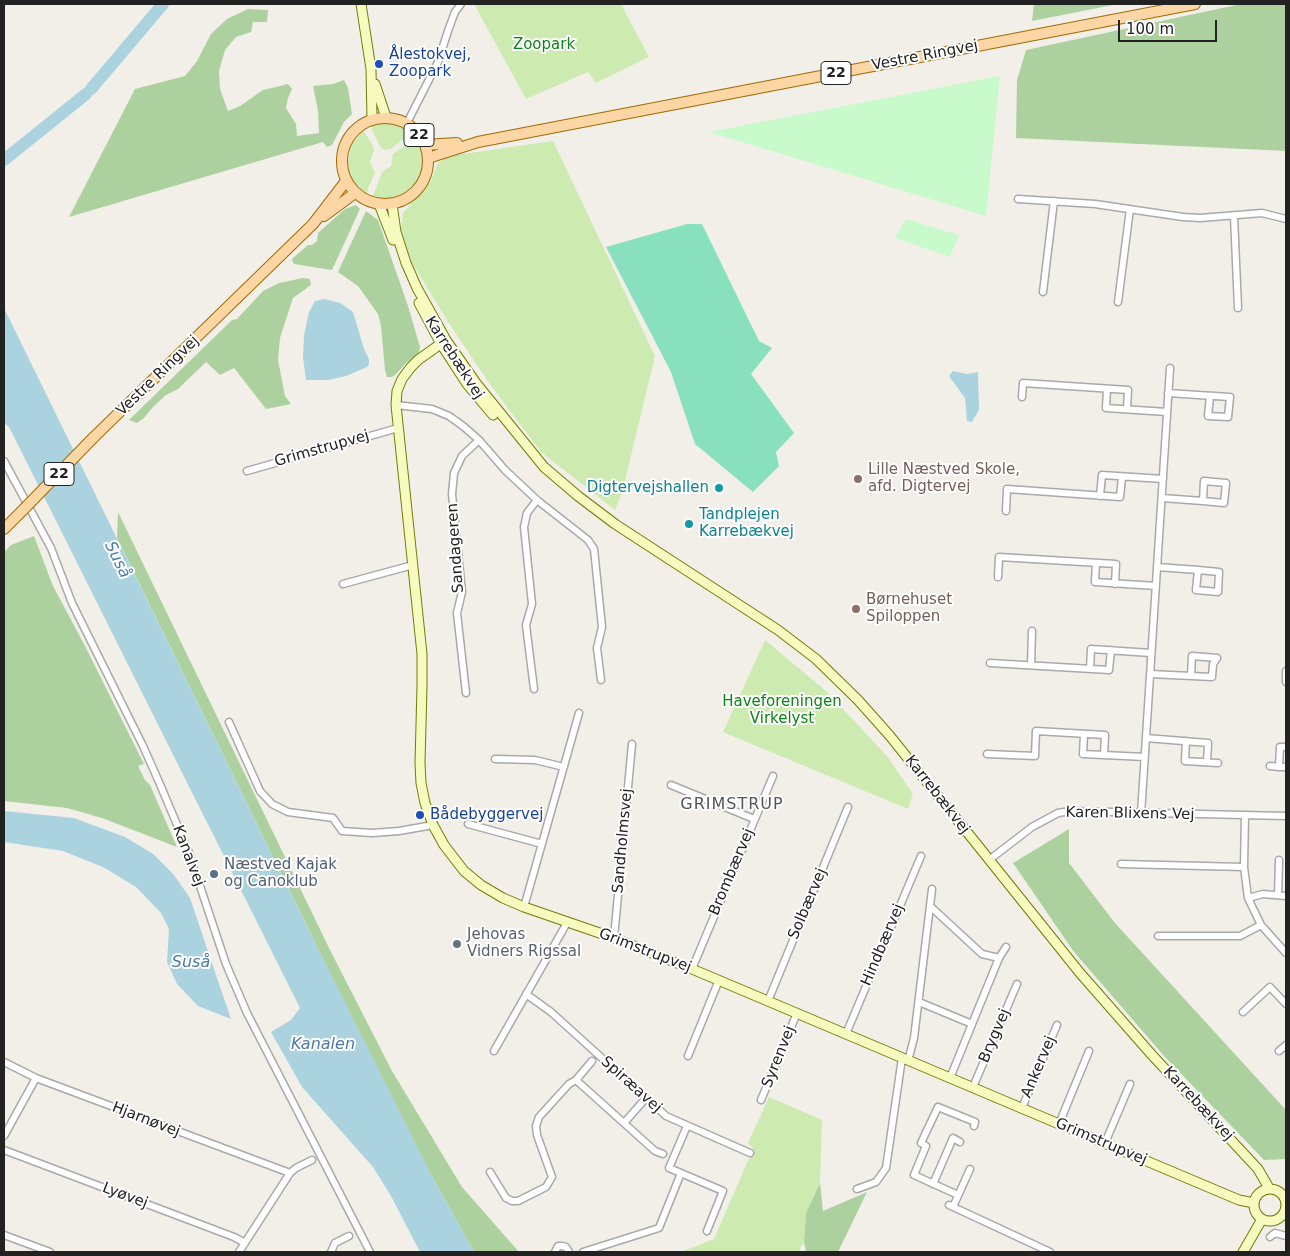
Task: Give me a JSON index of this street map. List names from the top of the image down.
{
  "streets": {
    "main road": ["Vestre Ringvej", "22"],
    "street": [
      "Karrebækvej",
      "Grimstrupvej",
      "Sandageren",
      "Karen Blixens Vej",
      "Sandholmsvej",
      "Kanalvej",
      "Brombærvej",
      "Solbærvej",
      "Hindbærvej",
      "Brygvej",
      "Syrenvej",
      "Ankervej",
      "Spiræavej",
      "Hjarnøvej",
      "Lyøvej"
    ]
  },
  "crossings": [
    ["Vestre Ringvej", "22"],
    ["Vestre Ringvej", "Karrebækvej"],
    ["22", "Karrebækvej"],
    ["Karrebækvej", "Grimstrupvej"],
    ["Karrebækvej", "Karen Blixens Vej"],
    ["Grimstrupvej", "Sandholmsvej"],
    ["Grimstrupvej", "Brombærvej"],
    ["Grimstrupvej", "Solbærvej"],
    ["Grimstrupvej", "Hindbærvej"],
    ["Grimstrupvej", "Brygvej"],
    ["Grimstrupvej", "Syrenvej"],
    ["Grimstrupvej", "Ankervej"]
  ],
  "districts": ["GRIMSTRUP"],
  "water": ["Suså", "Kanalen"],
  "parks": ["Zoopark", "Haveforeningen Virkelyst"],
  "places": [
    "Ålestokvej, Zoopark",
    "Lille Næstved Skole, afd. Digtervej",
    "Digtervejshallen",
    "Tandplejen Karrebækvej",
    "Børnehuset Spiloppen",
    "Bådebyggervej",
    "Næstved Kajak og Canoklub",
    "Jehovas Vidners Rigssal"
  ],
  "scale_bar": "100 m"
}
